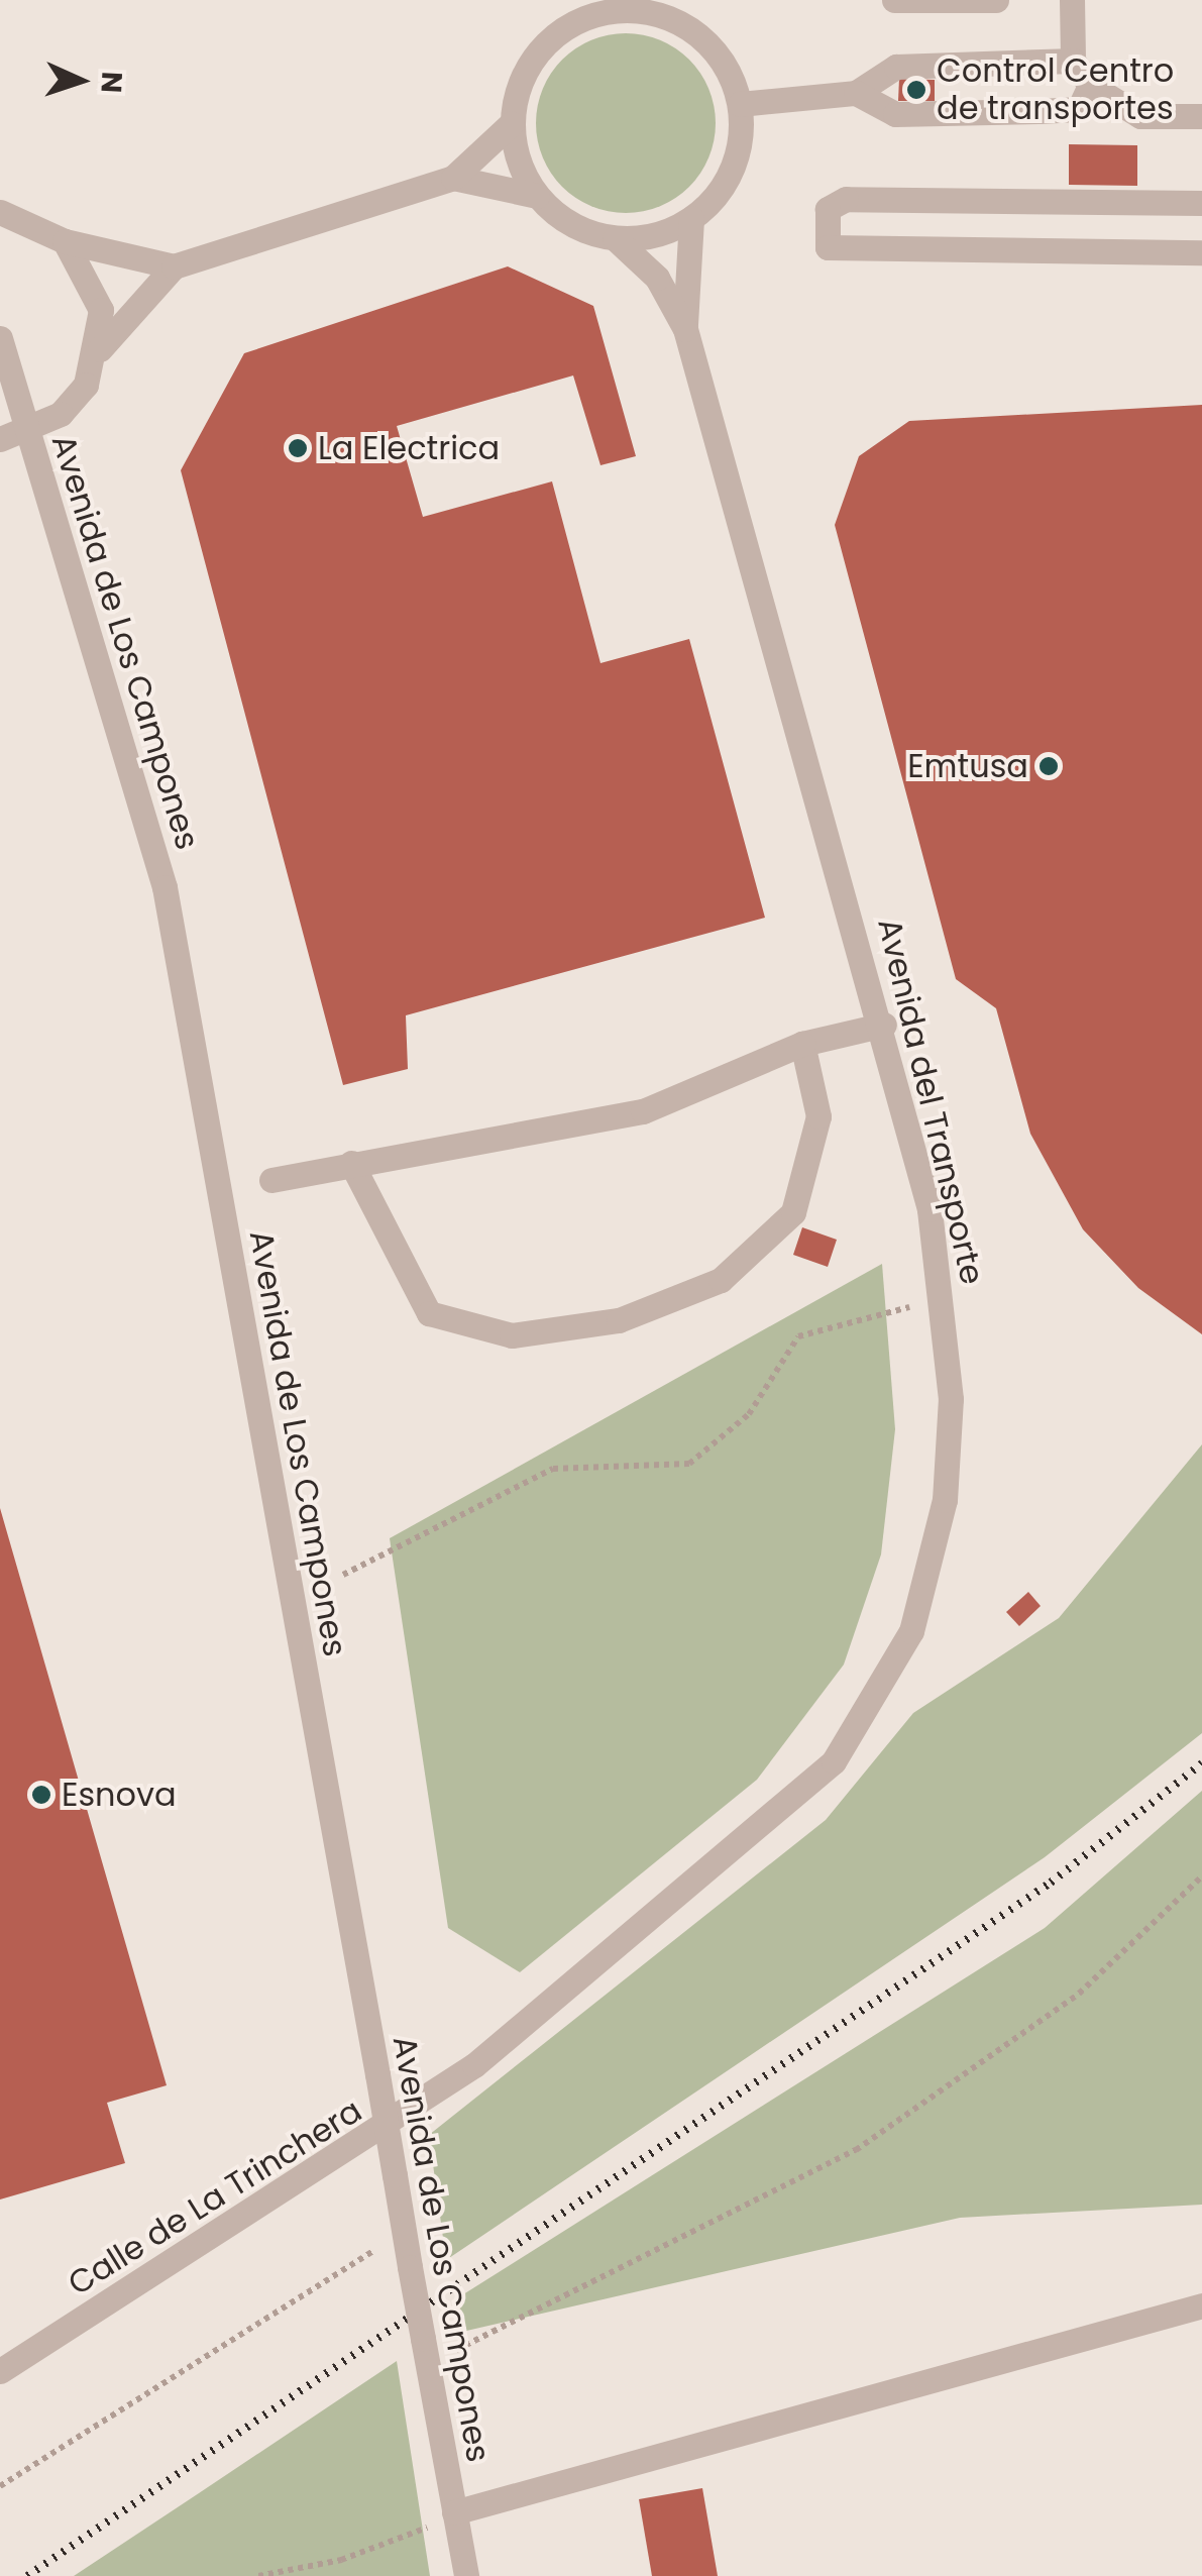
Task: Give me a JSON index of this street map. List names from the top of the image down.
{
  "streets": {
    "street": ["Avenida de Los Campones", "Avenida del Transporte", "Calle de La Trinchera"]
  },
  "crossings": [
    ["Avenida del Transporte", "Calle de La Trinchera"]
  ],
  "places": [
    "Control Centro de transportes",
    "La Electrica",
    "Emtusa",
    "Esnova"
  ],
  "north": "right"
}
